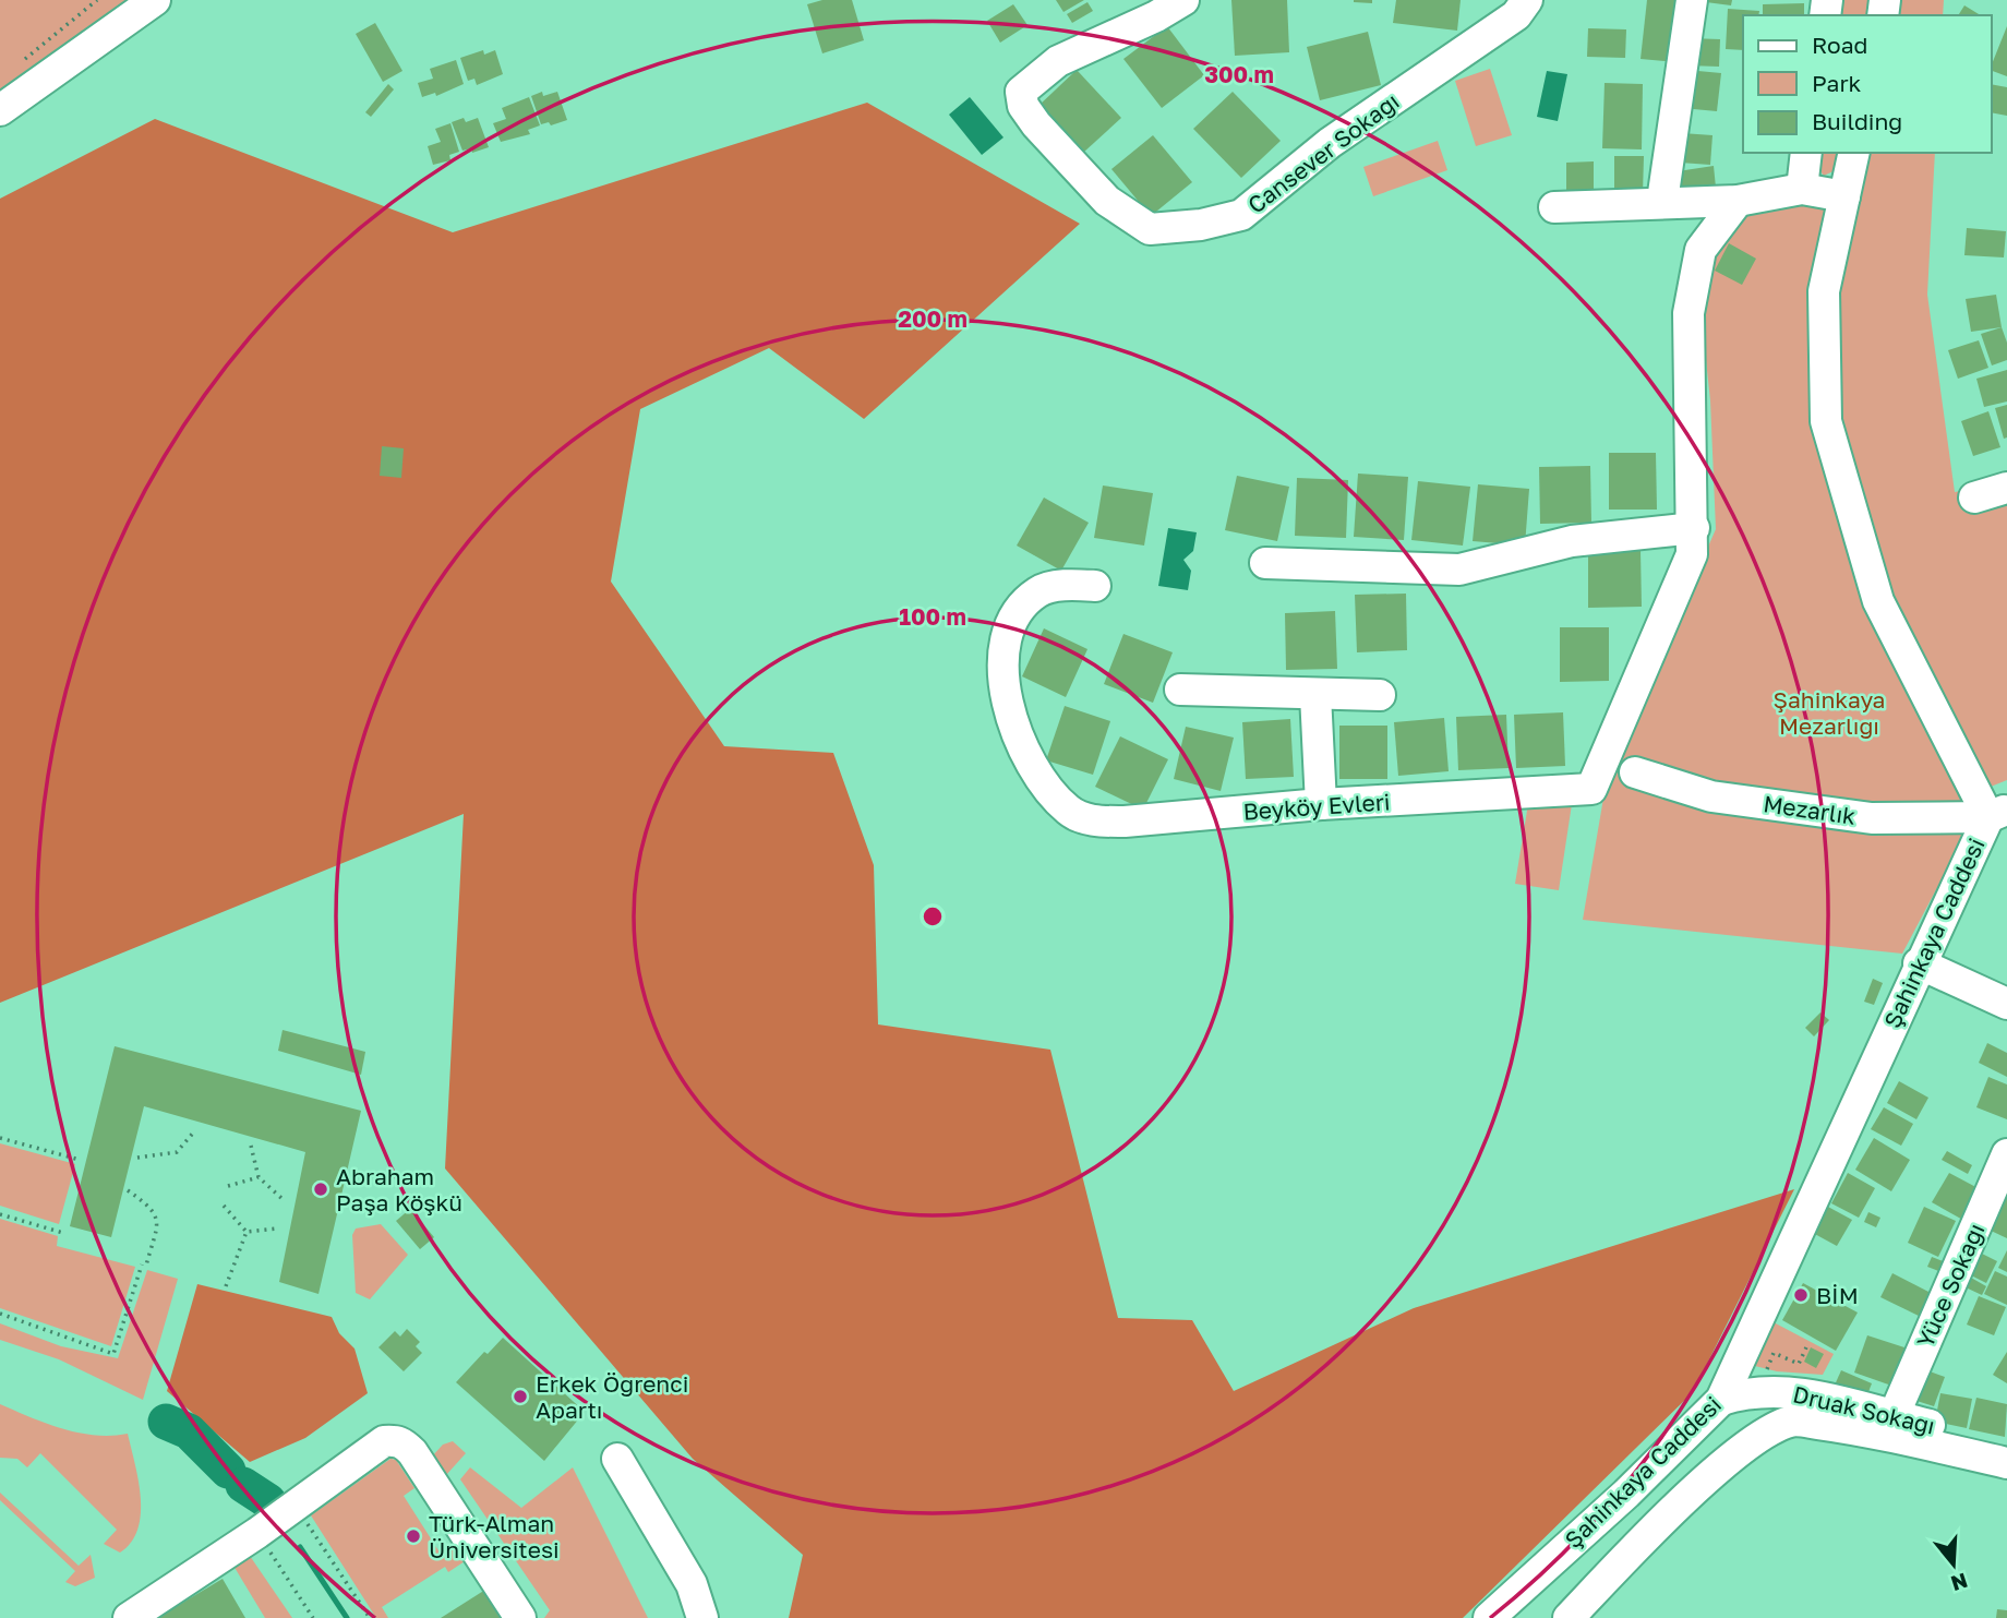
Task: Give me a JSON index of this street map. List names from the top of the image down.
{
  "streets": {
    "street": [
      "Cansever Sokağı",
      "Beyköy Evleri",
      "Mezarlık",
      "Şahinkaya Caddesi",
      "Yüce Sokağı",
      "Druak Sokağı"
    ]
  },
  "crossings": [
    ["Mezarlık", "Şahinkaya Caddesi"],
    ["Şahinkaya Caddesi", "Druak Sokağı"],
    ["Yüce Sokağı", "Druak Sokağı"]
  ],
  "parks": ["Şahinkaya Mezarlığı"],
  "places": [
    "Abraham Paşa Köşkü",
    "BİM",
    "Erkek Öğrenci Apartı",
    "Türk-Alman Üniversitesi"
  ],
  "legend": ["Road", "Park", "Building"],
  "north": "bottom",
  "rings": ["300 m", "200 m", "100 m"]
}
